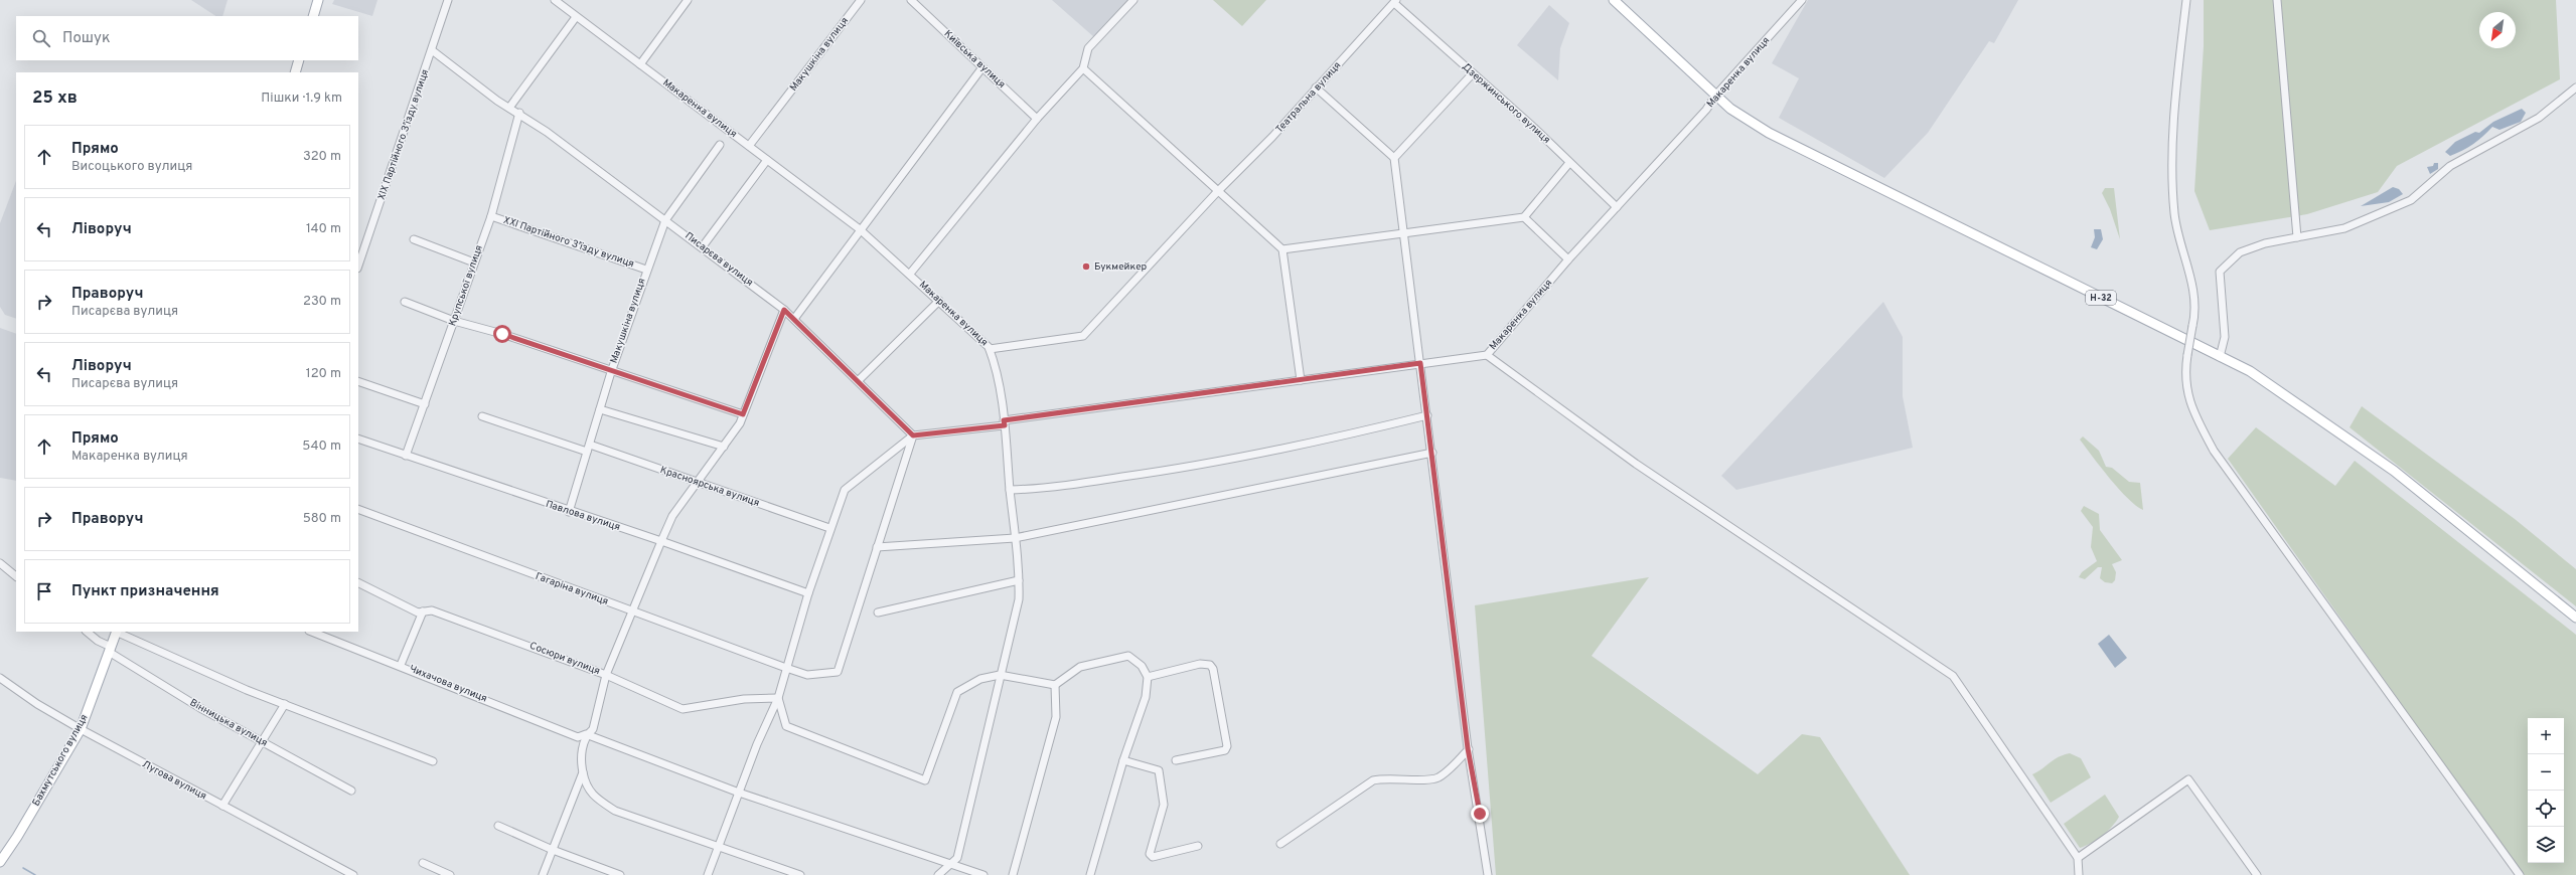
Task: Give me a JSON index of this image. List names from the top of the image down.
{
  "streets": {
    "main road": ["Н-32", "Бахмутського вулиця"],
    "street": [
      "Макушкіна вулиця",
      "Київська вулиця",
      "Макаренка вулиця",
      "Театральна вулиця",
      "Дзержинського вулиця",
      "XIX Партійного З'їзду вулиця",
      "XXI Партійного З'їзду вулиця",
      "Писарєва вулиця",
      "Крупської вулиця",
      "Красноярська вулиця",
      "Павлова вулиця",
      "Гагаріна вулиця",
      "Сосюри вулиця",
      "Чихачова вулиця",
      "Вінницька вулиця",
      "Лугова вулиця"
    ]
  },
  "crossings": [
    ["Макушкіна вулиця", "Макаренка вулиця"],
    ["Макушкіна вулиця", "XXI Партійного З'їзду вулиця"],
    ["Макушкіна вулиця", "Писарєва вулиця"],
    ["Макушкіна вулиця", "Красноярська вулиця"],
    ["Макушкіна вулиця", "Павлова вулиця"],
    ["Макаренка вулиця", "Театральна вулиця"],
    ["Макаренка вулиця", "Дзержинського вулиця"],
    ["Макаренка вулиця", "Н-32"],
    ["Театральна вулиця", "Дзержинського вулиця"],
    ["XIX Партійного З'їзду вулиця", "Писарєва вулиця"],
    ["XXI Партійного З'їзду вулиця", "Крупської вулиця"],
    ["Писарєва вулиця", "Крупської вулиця"],
    ["Крупської вулиця", "Павлова вулиця"],
    ["Вінницька вулиця", "Бахмутського вулиця"],
    ["Бахмутського вулиця", "Лугова вулиця"]
  ],
  "places": ["Букмейкер"],
  "north": "bottom left",
  "page": {
    "search": "Пошук",
    "heading": ["25 хв", "Пішки · 1.9 km"],
    "list": [
      ["Прямо", "Висоцького вулиця", "320 m"],
      ["Ліворуч", "140 m"],
      ["Праворуч", "Писарєва вулиця", "230 m"],
      ["Ліворуч", "Писарєва вулиця", "120 m"],
      ["Прямо", "Макаренка вулиця", "540 m"],
      ["Праворуч", "580 m"],
      "Пункт призначення"
    ],
    "map_buttons": ["+", "−"]
  }
}
